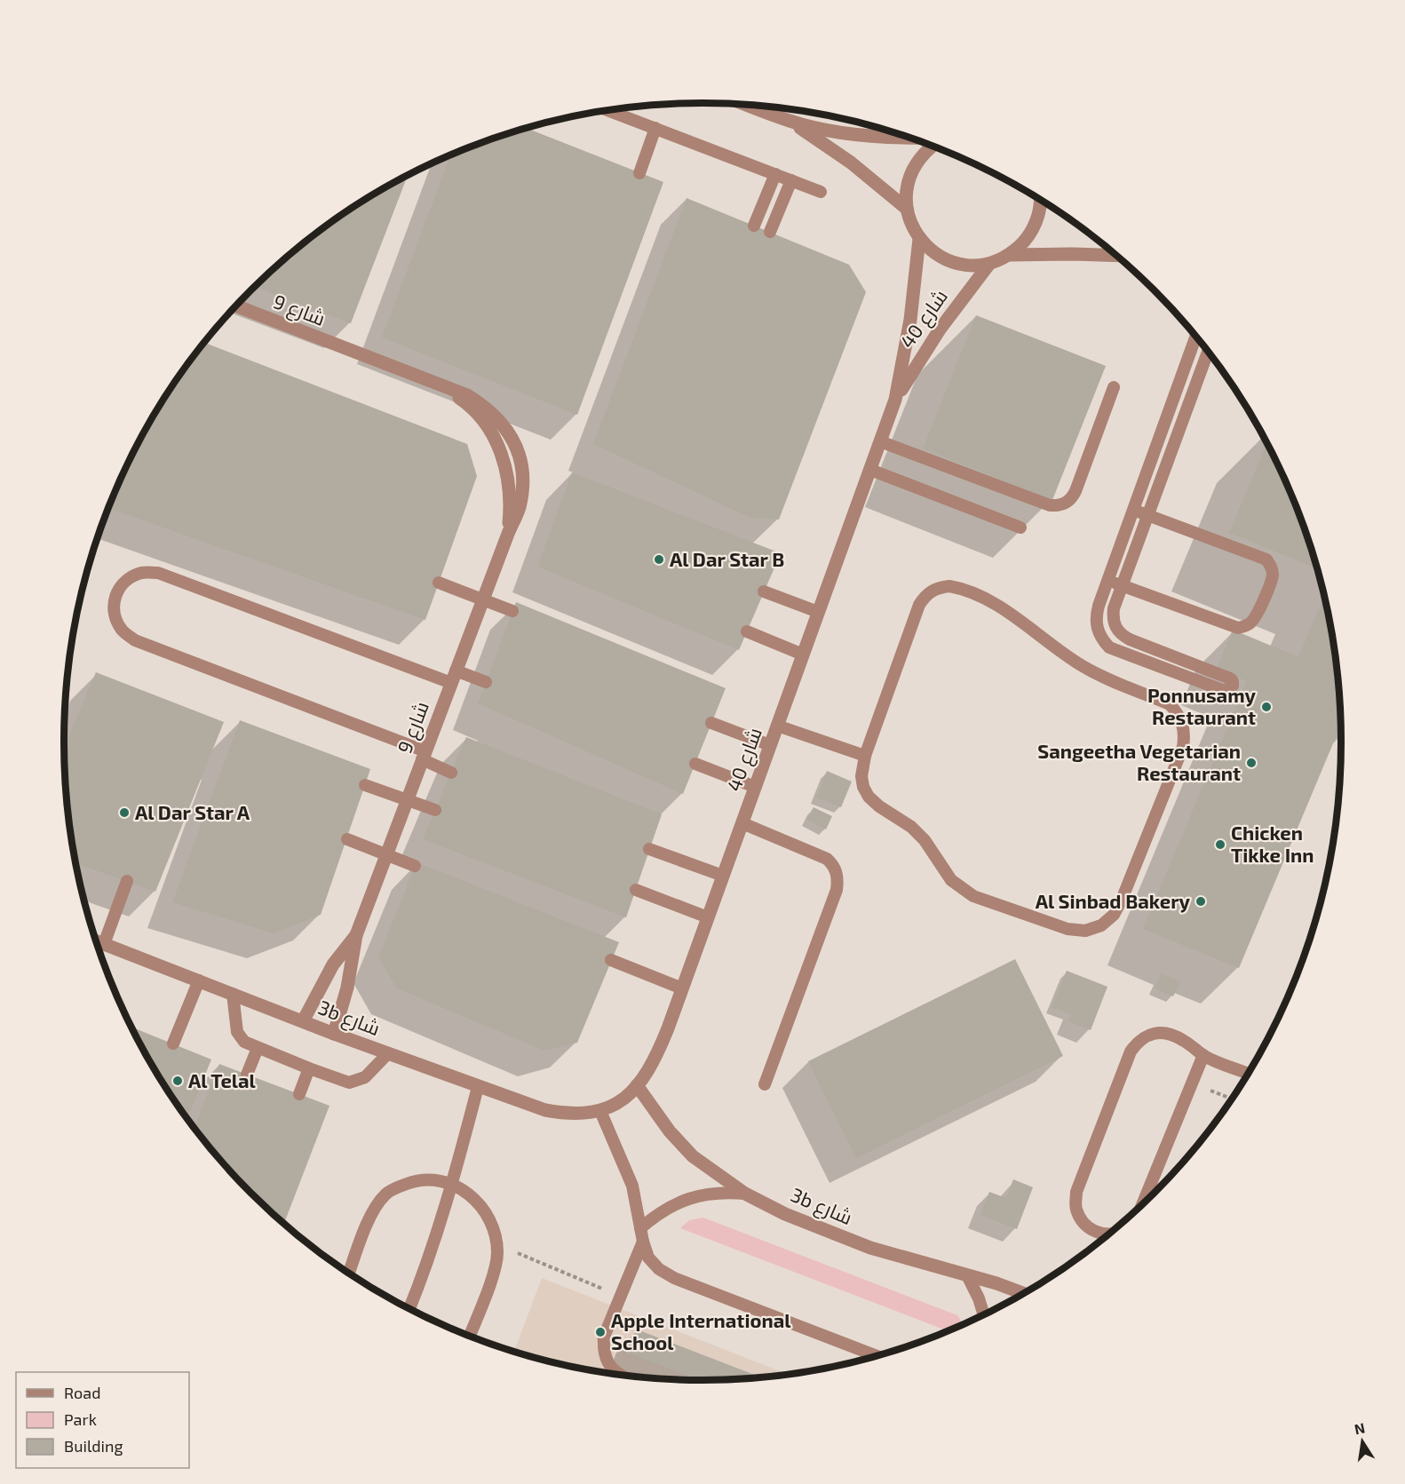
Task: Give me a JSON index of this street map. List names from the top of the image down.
{
  "streets": {
    "street": ["شارع 9", "شارع 40", "3b شارع"]
  },
  "crossings": [
    ["شارع 9", "3b شارع"],
    ["شارع 40", "3b شارع"]
  ],
  "places": [
    "Al Dar Star B",
    "Ponnusamy Restaurant",
    "Sangeetha Vegetarian Restaurant",
    "Al Dar Star A",
    "Chicken Tikke Inn",
    "Al Sinbad Bakery",
    "Al Telal",
    "Apple International School"
  ],
  "legend": ["Road", "Park", "Building"],
  "north": "top"
}
